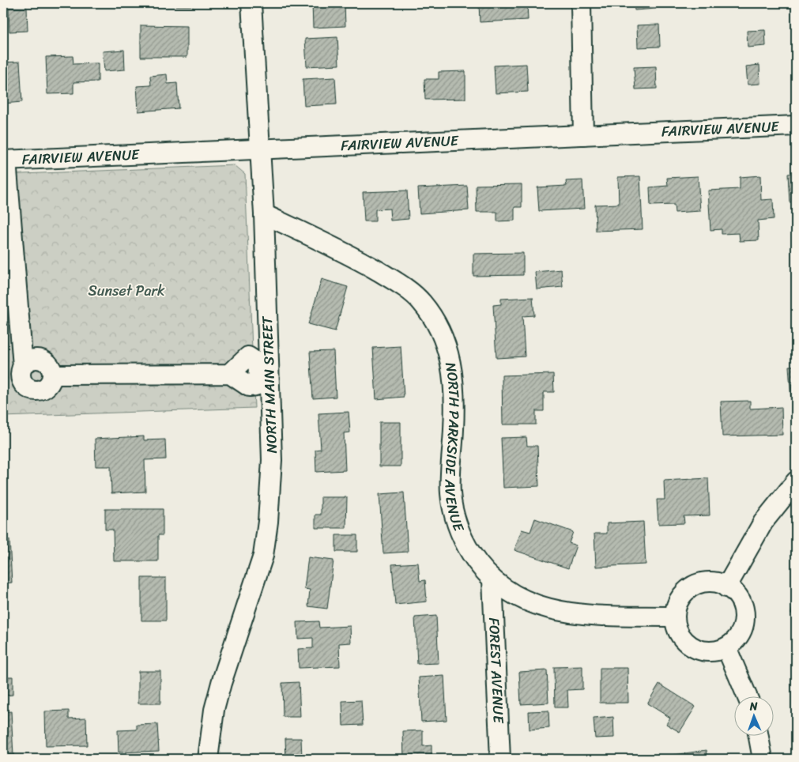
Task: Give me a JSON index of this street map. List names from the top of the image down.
{
  "streets": {
    "street": [
      "FAIRVIEW AVENUE",
      "NORTH MAIN STREET",
      "NORTH PARKSIDE AVENUE",
      "FOREST AVENUE"
    ]
  },
  "crossings": [
    ["FAIRVIEW AVENUE", "NORTH MAIN STREET"],
    ["NORTH MAIN STREET", "NORTH PARKSIDE AVENUE"],
    ["NORTH PARKSIDE AVENUE", "FOREST AVENUE"]
  ],
  "parks": ["Sunset Park"],
  "north": "top"
}
